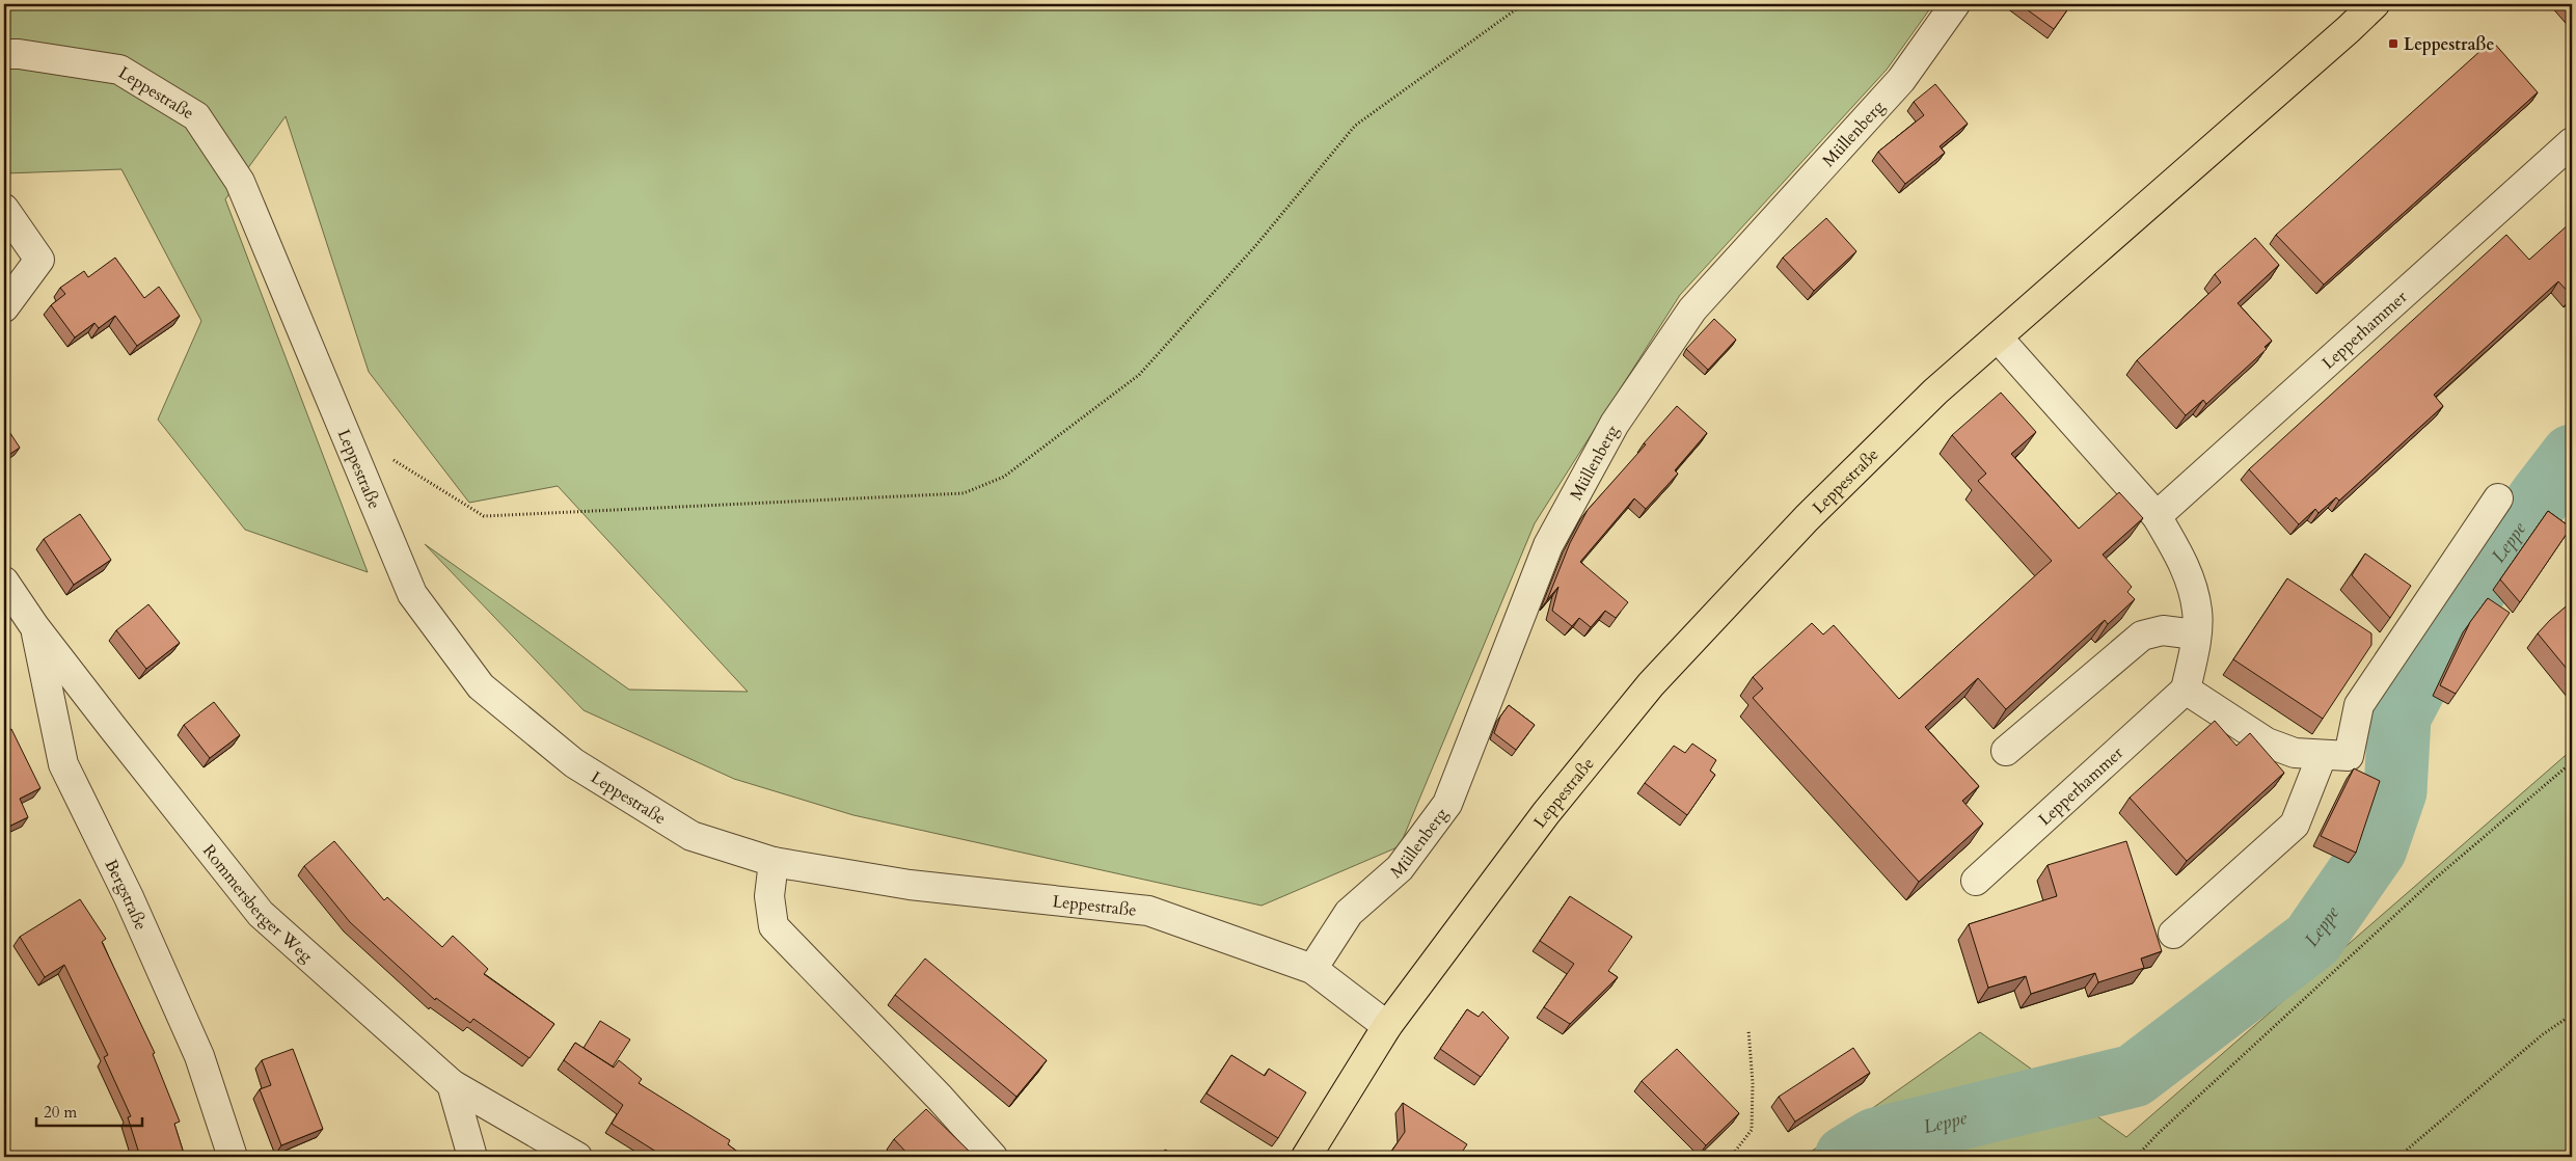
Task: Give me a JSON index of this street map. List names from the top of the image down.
{
  "streets": {
    "main road": ["Leppestraße"],
    "street": [
      "Müllenberg",
      "Lepperhammer",
      "Bergstraße",
      "Rommersberger Weg"
    ]
  },
  "crossings": [
    ["Leppestraße", "Müllenberg"],
    ["Bergstraße", "Rommersberger Weg"]
  ],
  "water": ["Leppe"],
  "places": {
    "transit": ["Leppestraße"]
  },
  "scale_bar": "20 m"
}
